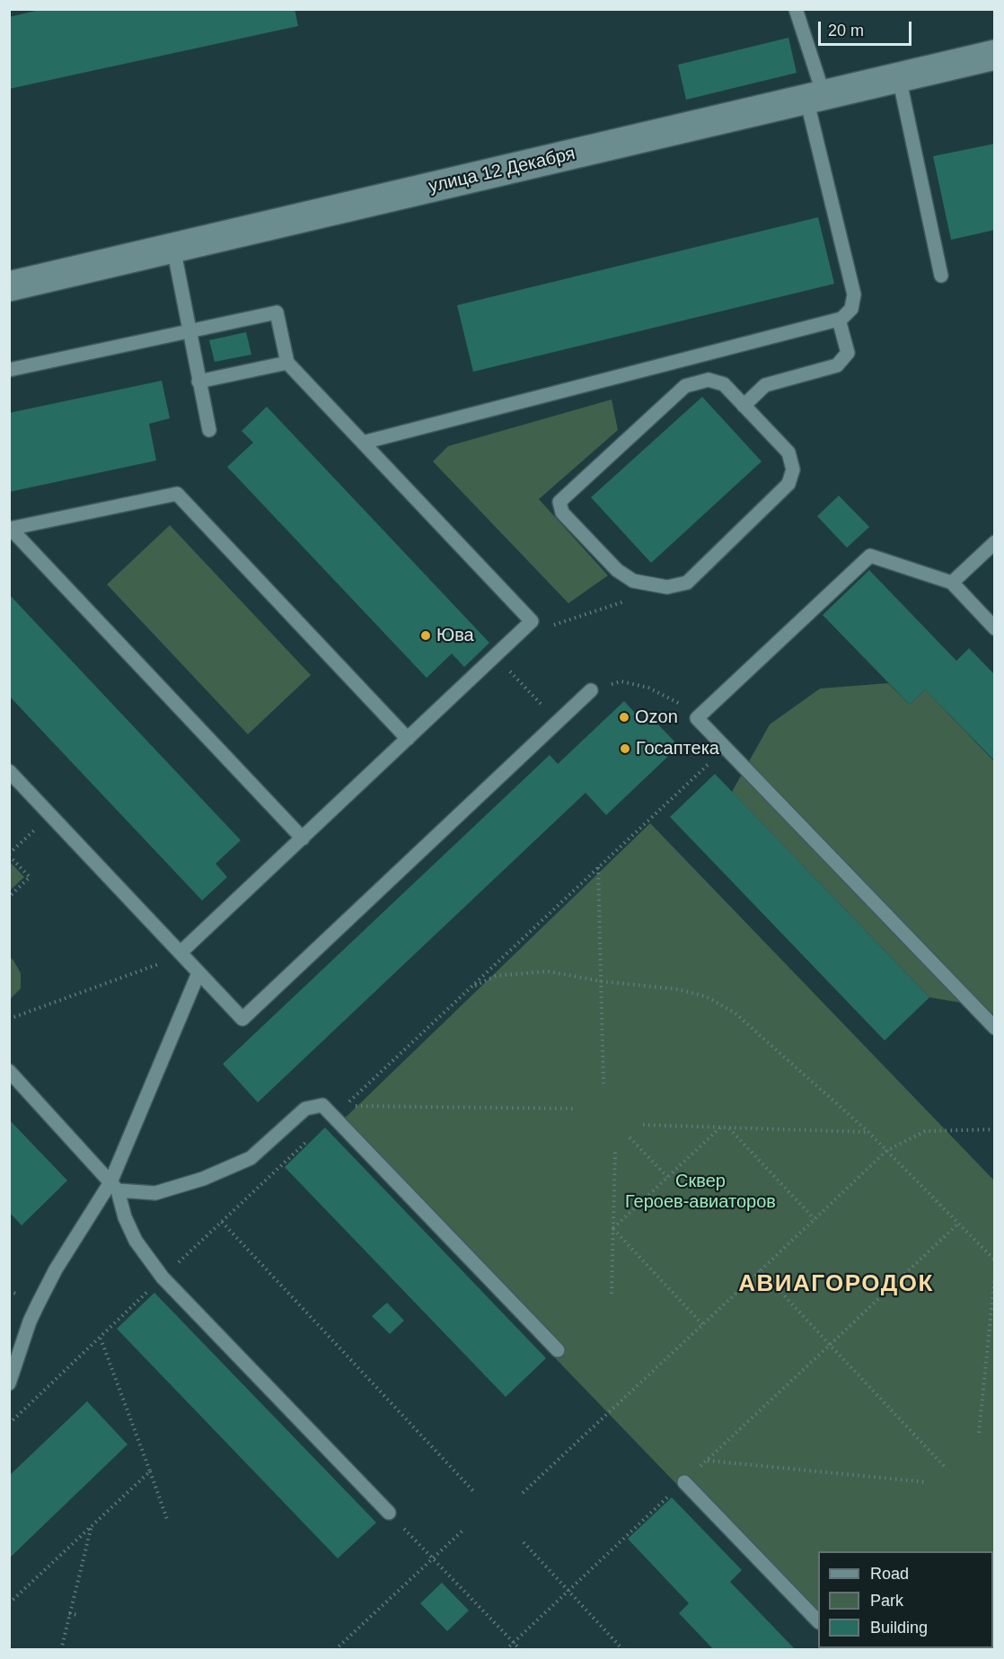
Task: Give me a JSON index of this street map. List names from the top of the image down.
{
  "streets": {
    "main road": ["улица 12 Декабря"]
  },
  "districts": ["АВИАГОРОДОК"],
  "parks": ["Сквер Героев-авиаторов"],
  "places": ["Юва", "Ozon", "Госаптека"],
  "legend": ["Road", "Park", "Building"],
  "scale_bar": "20 m"
}
